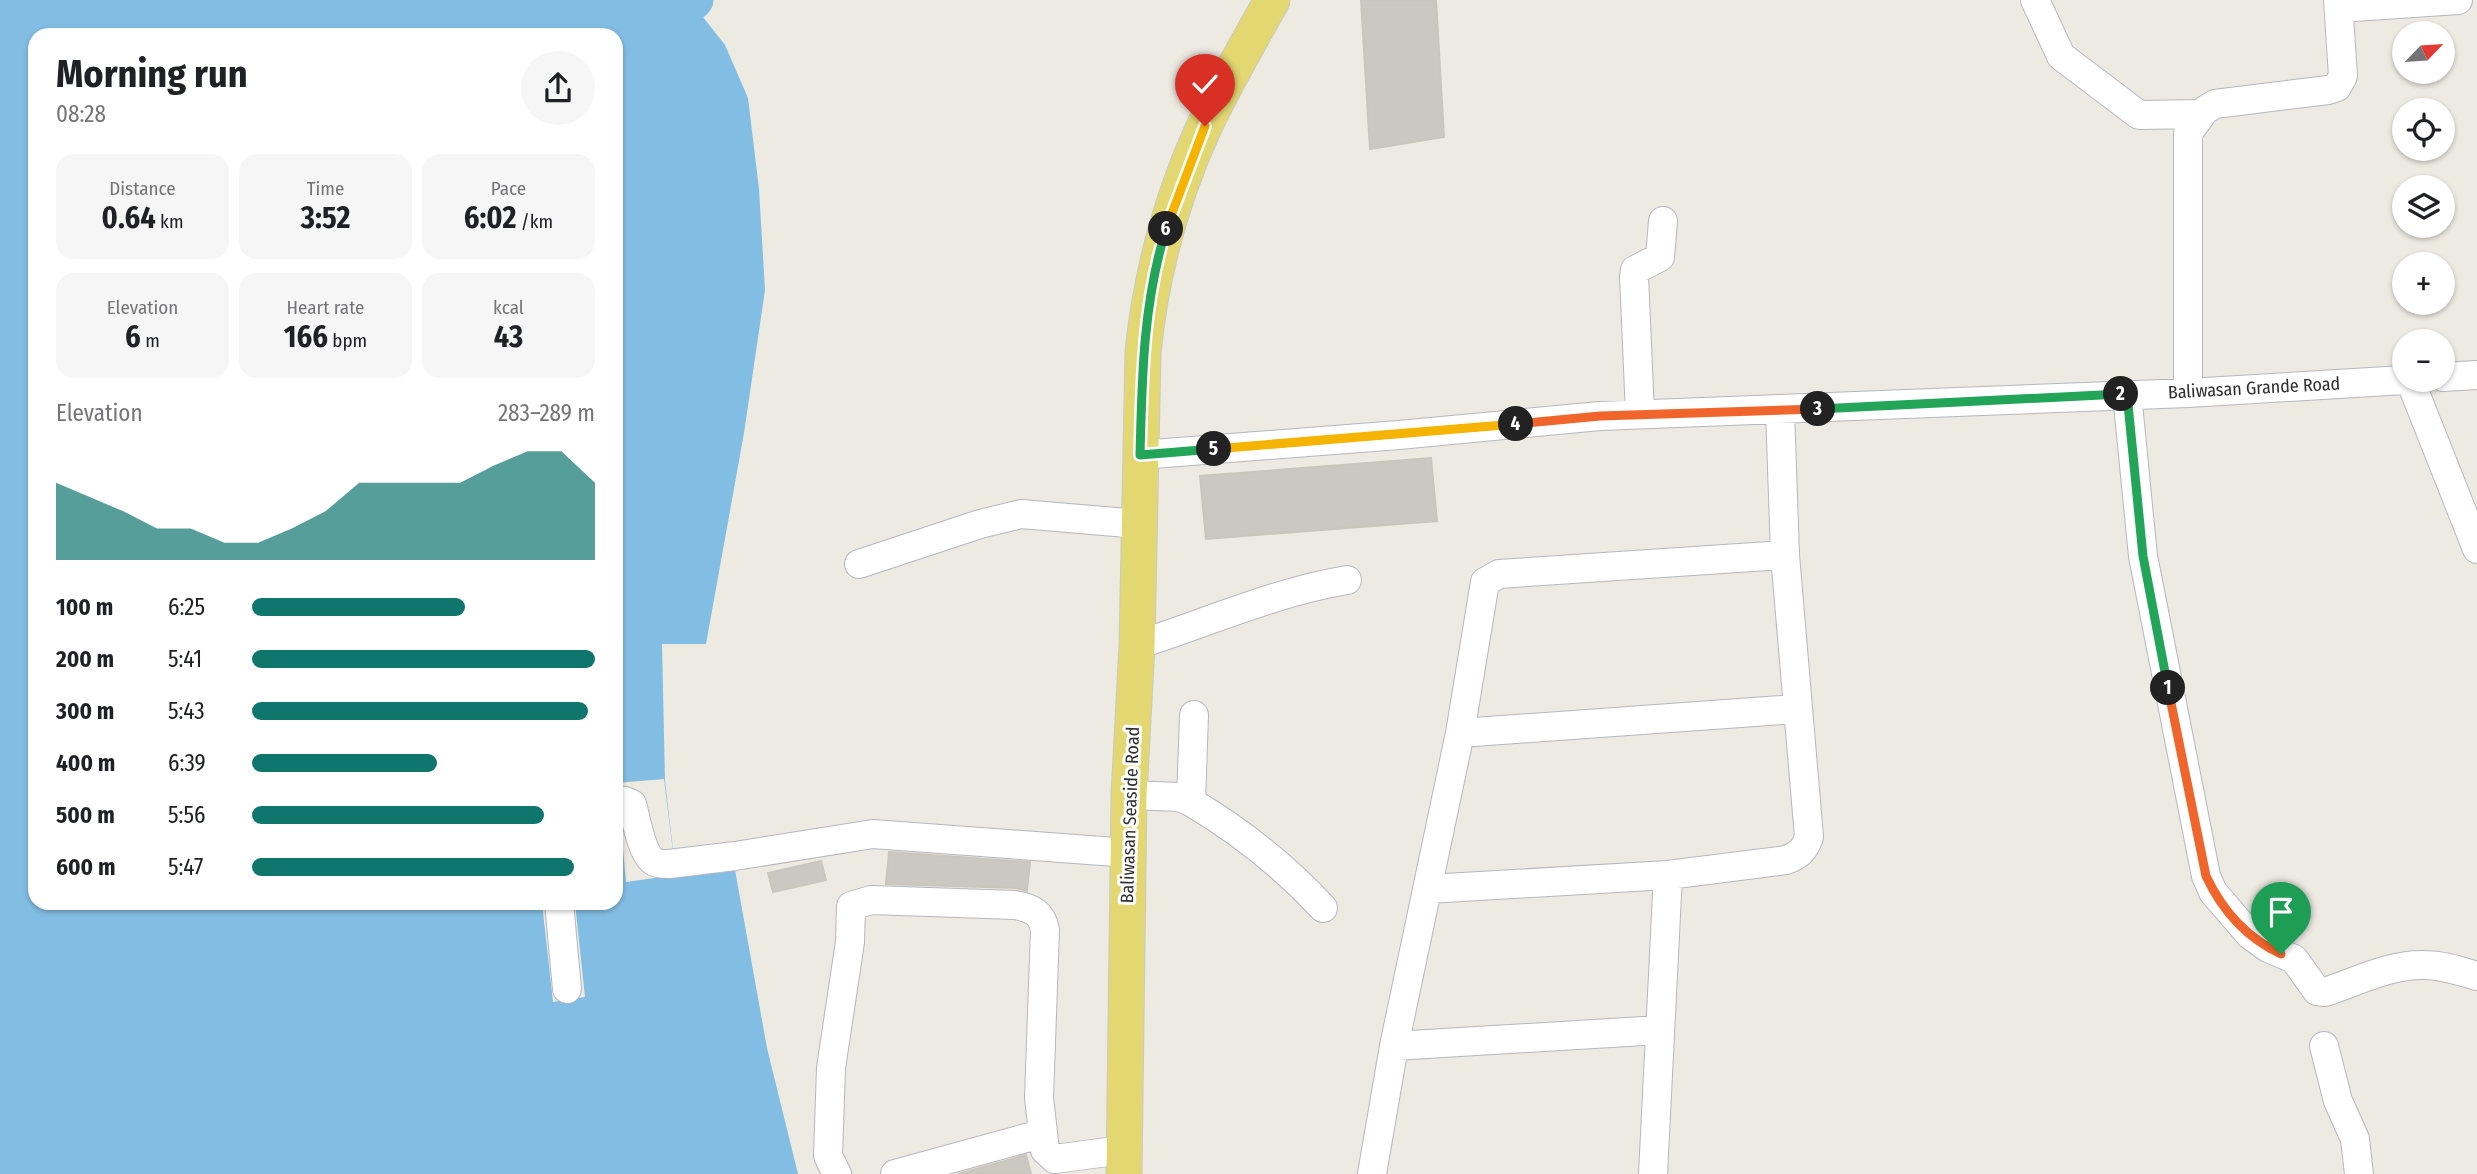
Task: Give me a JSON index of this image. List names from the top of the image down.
{
  "streets": {
    "main road": ["Baliwasan Seaside Road"],
    "street": ["Baliwasan Grande Road"]
  },
  "crossings": [
    ["Baliwasan Grande Road", "Baliwasan Seaside Road"]
  ],
  "north": "top right",
  "page": {
    "map_buttons": ["+", "−"],
    "heading": ["Morning run", "08:28"],
    "stats": [
      ["Distance", "0.64 km"],
      ["Time", "3:52"],
      ["Pace", "6:02 /km"],
      ["Elevation", "6 m"],
      ["Heart rate", "166 bpm"],
      ["kcal", "43"]
    ],
    "pins": [
      "6",
      "2",
      "3",
      "4",
      "5",
      "1"
    ],
    "chart": ["Elevation", "283–289 m"],
    "list": [
      {
        "name": "100 m",
        "note": "6:25"
      },
      {
        "name": "200 m",
        "note": "5:41"
      },
      {
        "name": "300 m",
        "note": "5:43"
      },
      {
        "name": "400 m",
        "note": "6:39"
      },
      {
        "name": "500 m",
        "note": "5:56"
      },
      {
        "name": "600 m",
        "note": "5:47"
      }
    ]
  }
}
